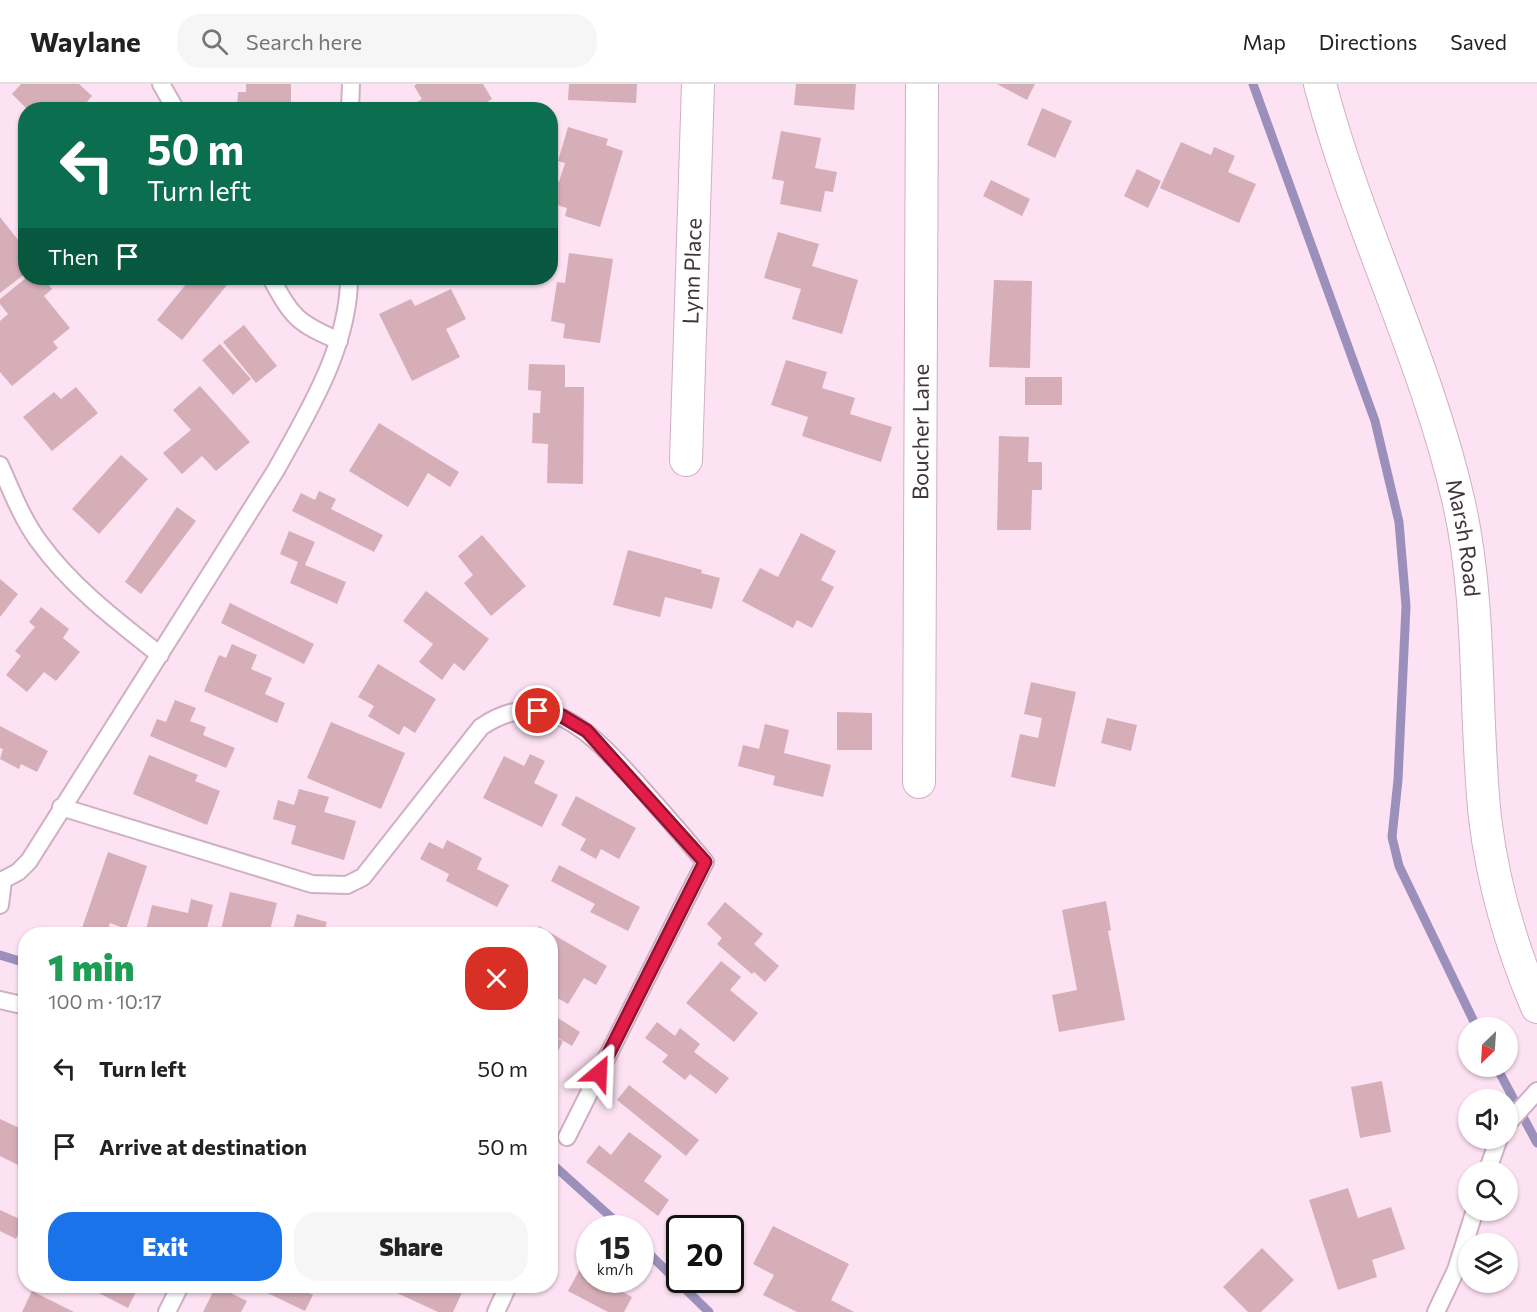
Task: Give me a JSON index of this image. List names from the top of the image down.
{
  "streets": {
    "street": ["Lynn Place", "Boucher Lane", "Marsh Road"]
  },
  "north": "bottom left",
  "page": {
    "header": "Waylane",
    "search": "Search here",
    "nav": ["Map", "Directions", "Saved"],
    "turn": ["50 m", "Turn left"],
    "then": "Then",
    "heading": ["1 min", "100 m · 10:17"],
    "list": [
      {
        "name": "Turn left",
        "value": "50 m"
      },
      {
        "name": "Arrive at destination",
        "value": "50 m"
      }
    ],
    "buttons": ["Exit", "Share"],
    "speed": "15 km/h",
    "limit": "20"
  }
}
